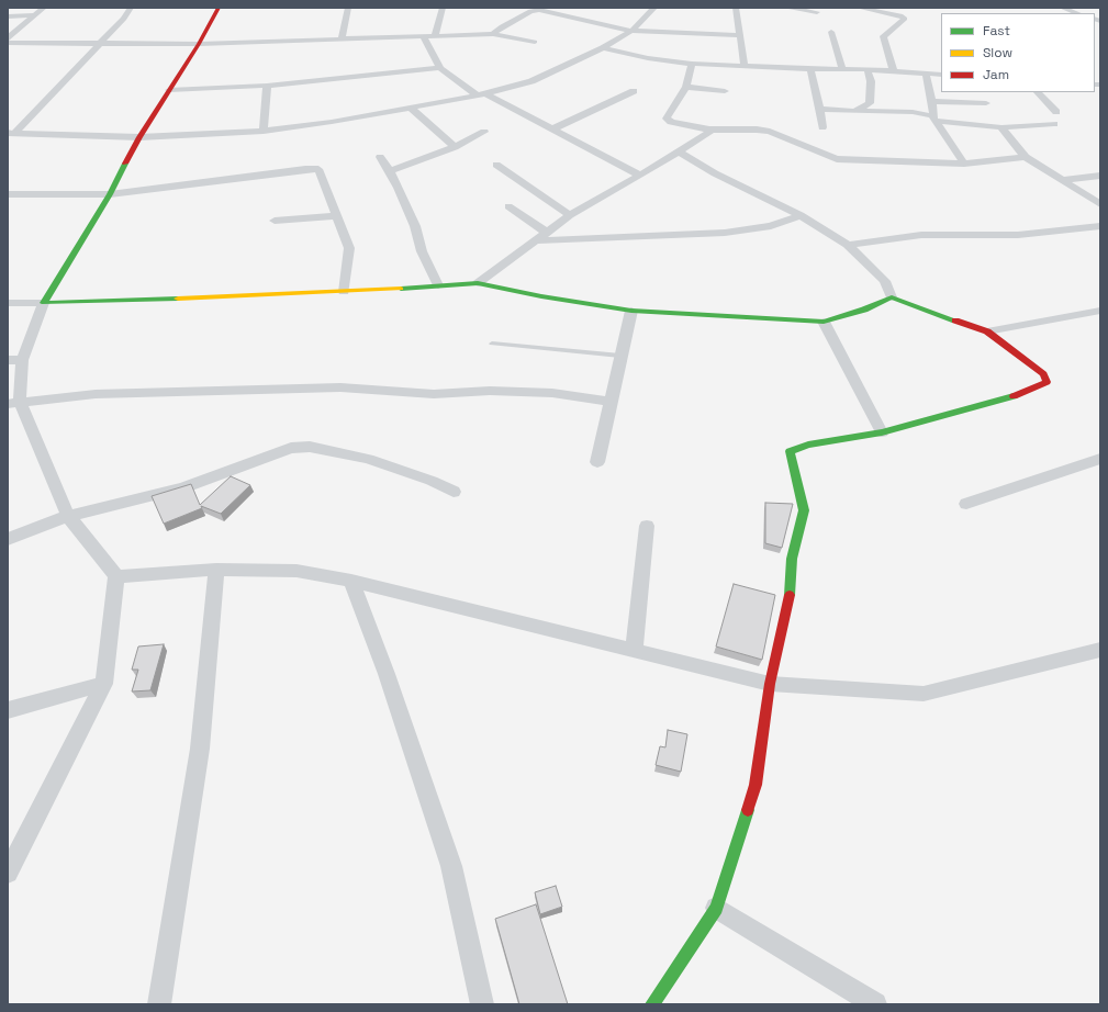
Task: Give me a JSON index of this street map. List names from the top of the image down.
{
  "legend": ["Fast", "Slow", "Jam"]
}
